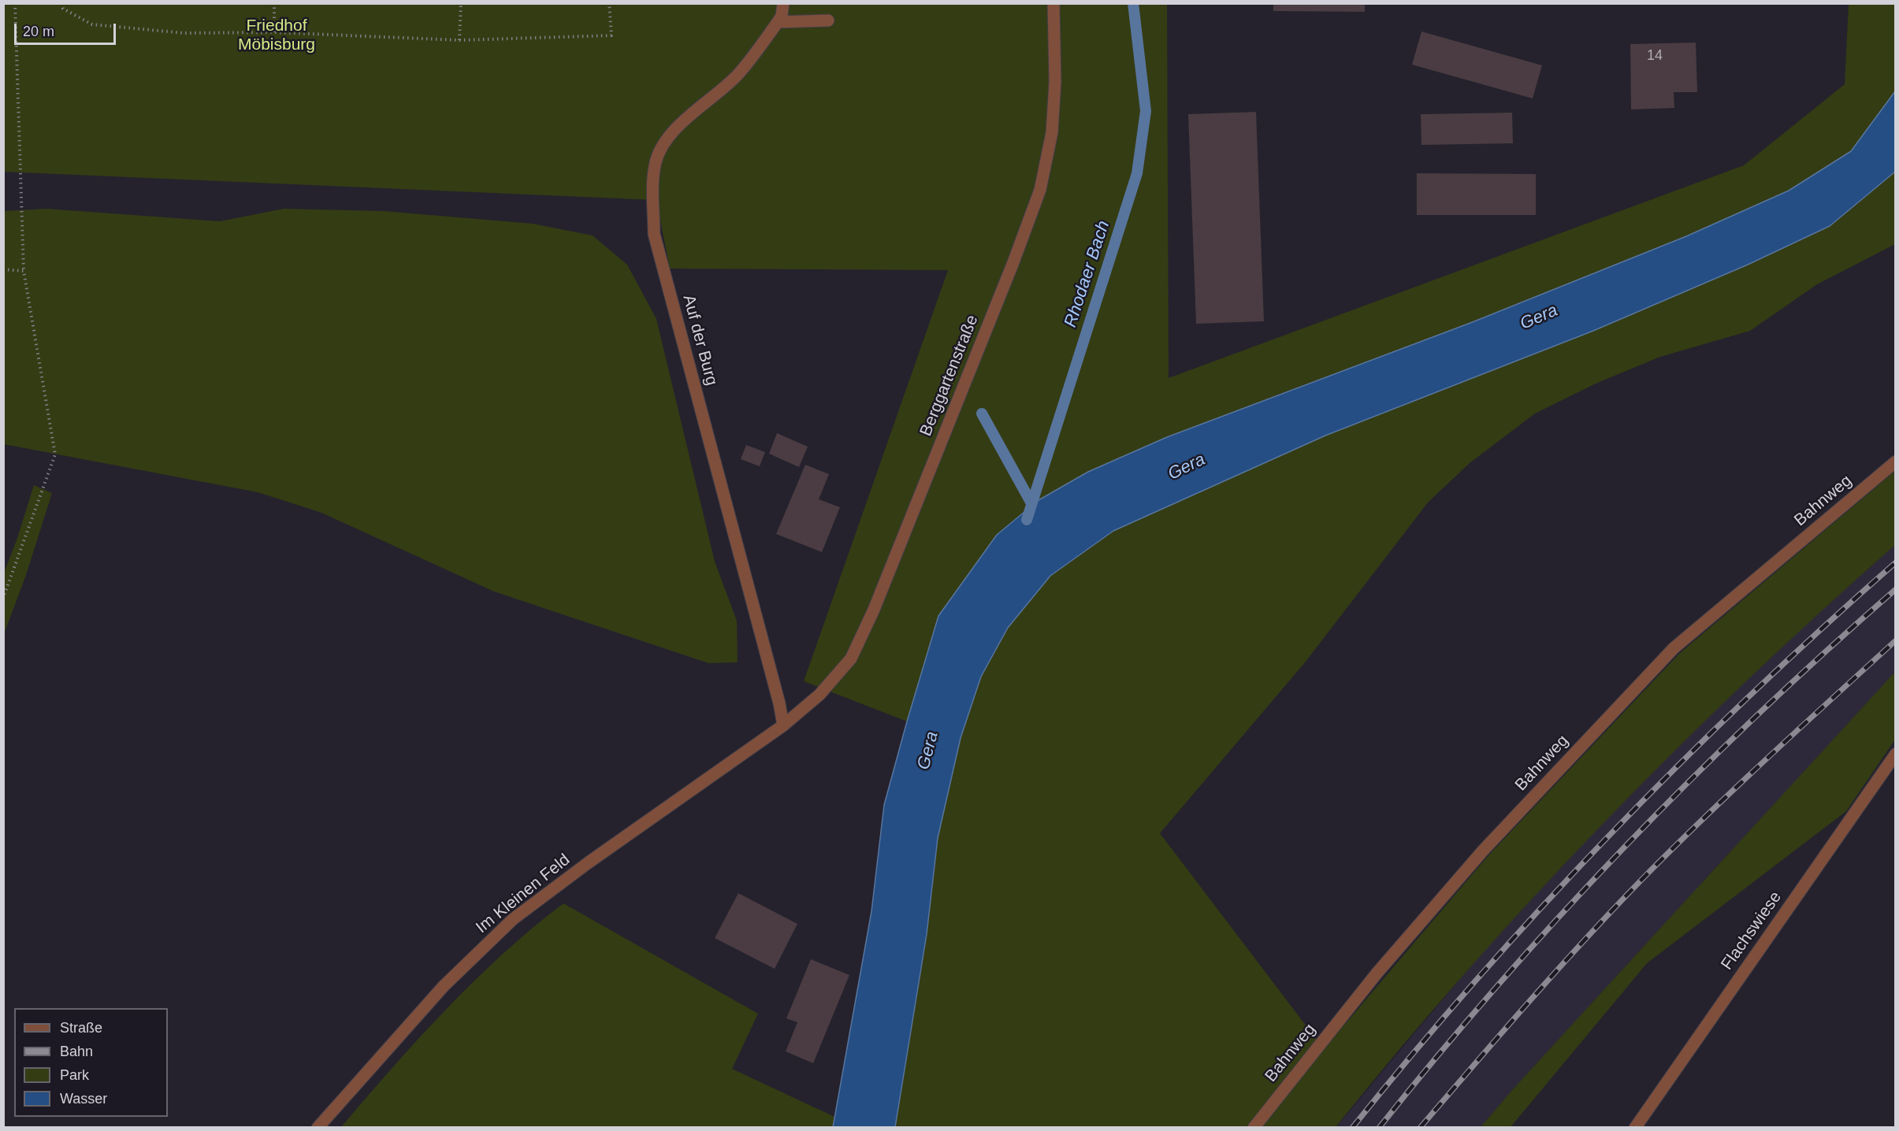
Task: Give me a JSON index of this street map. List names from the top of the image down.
{
  "streets": {
    "street": [
      "Auf der Burg",
      "Berggartenstraße",
      "Bahnweg",
      "Im Kleinen Feld",
      "Flachswiese"
    ]
  },
  "crossings": [
    ["Auf der Burg", "Berggartenstraße"],
    ["Auf der Burg", "Im Kleinen Feld"],
    ["Berggartenstraße", "Im Kleinen Feld"]
  ],
  "water": ["Rhodaer Bach", "Gera"],
  "parks": ["Friedhof Möbisburg"],
  "house_numbers": ["14"],
  "legend": [
    "Straße",
    "Bahn",
    "Park",
    "Wasser"
  ],
  "scale_bar": "20 m"
}
